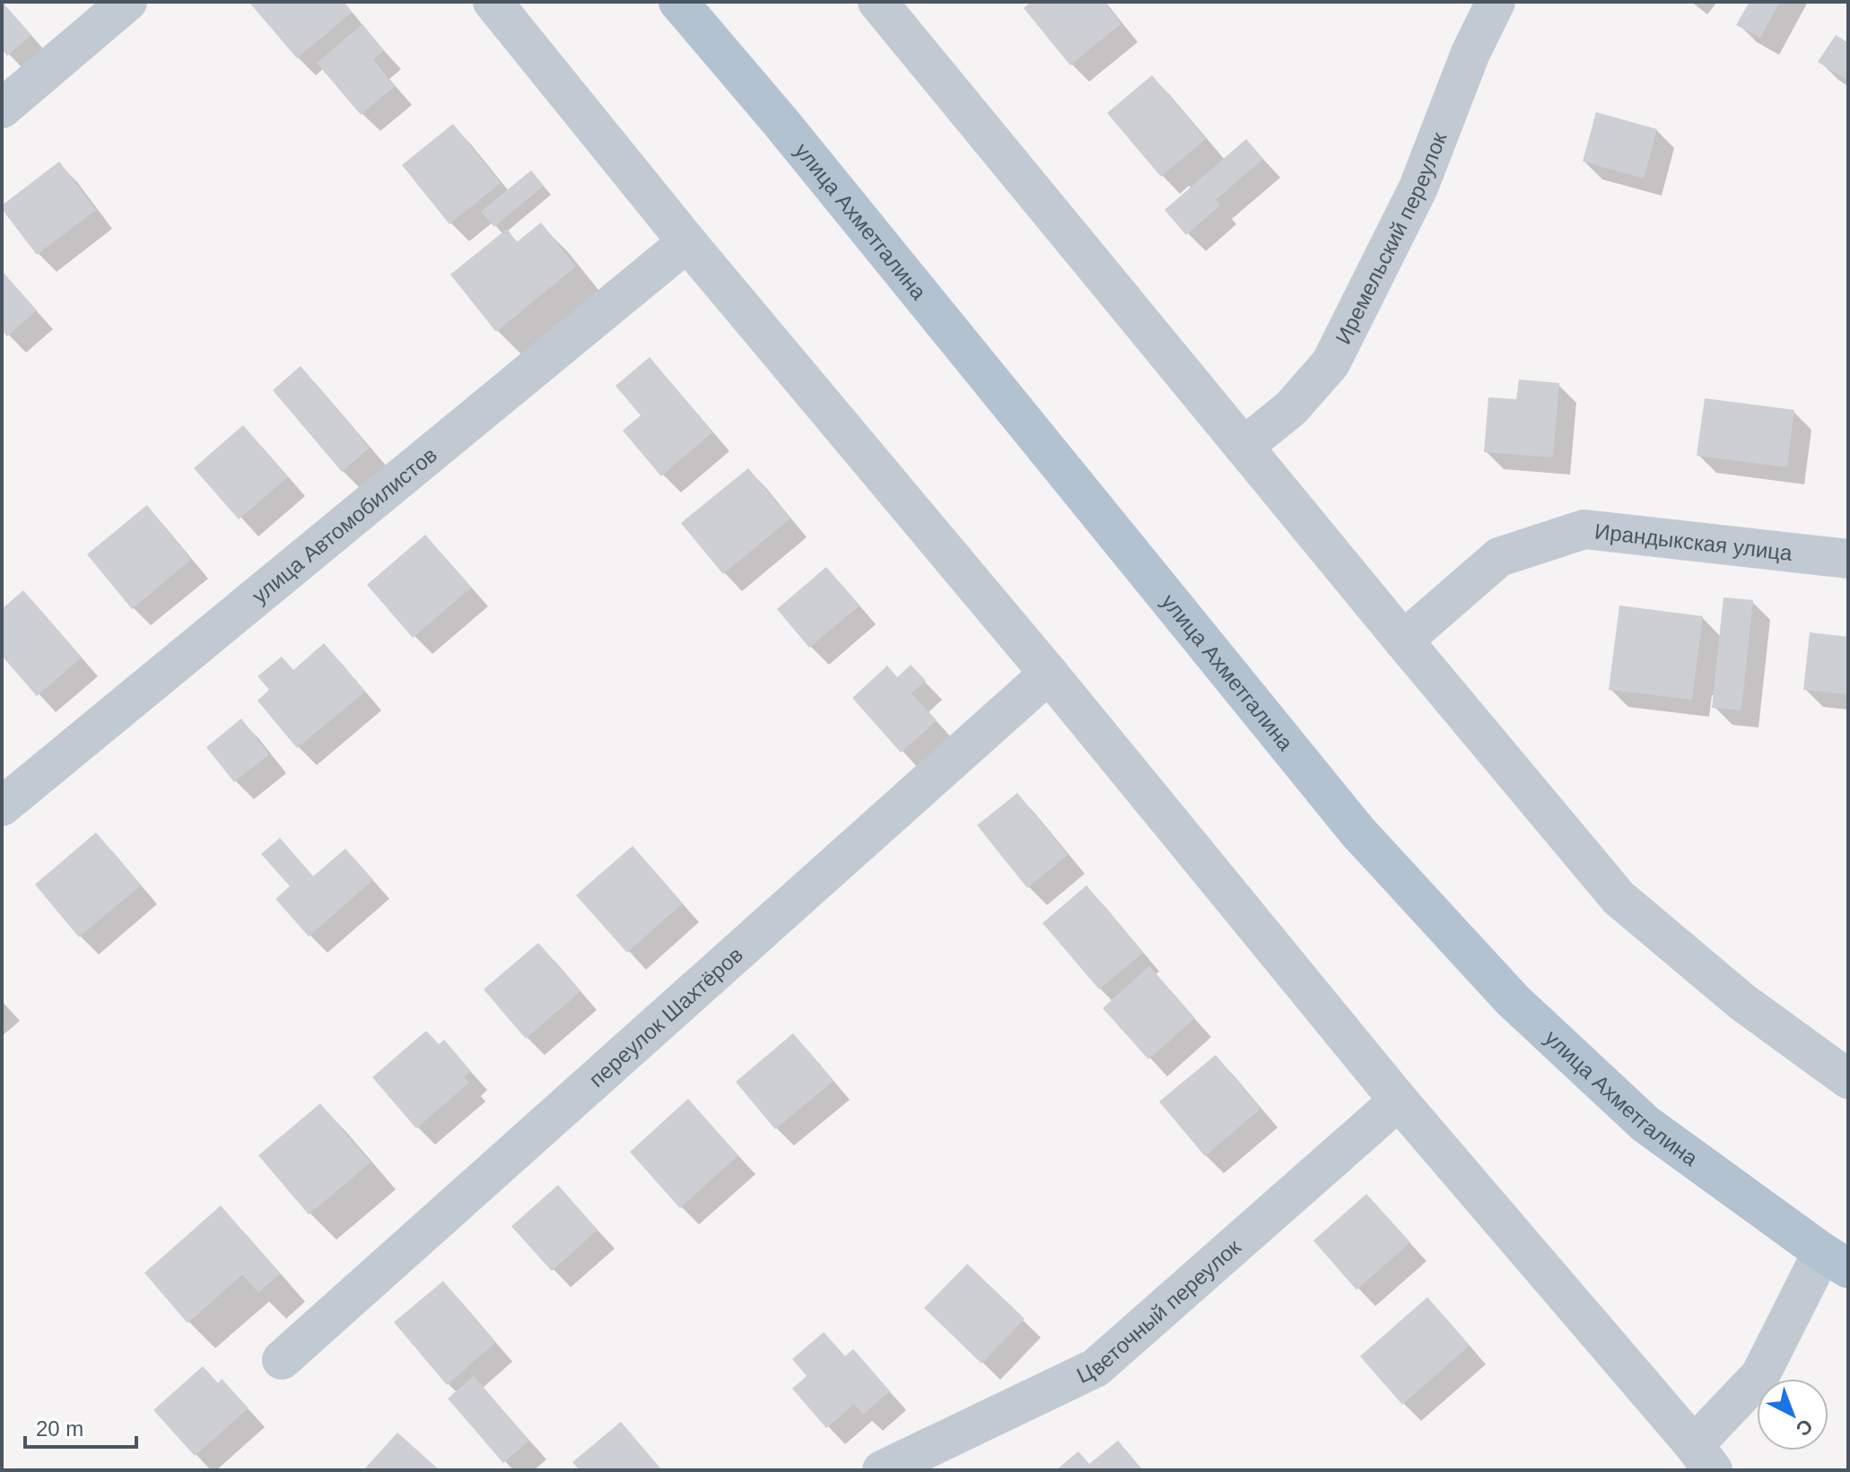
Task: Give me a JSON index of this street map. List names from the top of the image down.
{
  "streets": {
    "main road": ["улица Ахметгалина"],
    "street": [
      "Иремельский переулок",
      "улица Автомобилистов",
      "Ирандыкская улица",
      "переулок Шахтёров",
      "Цветочный переулок"
    ]
  },
  "scale_bar": "20 m",
  "north": "bottom right"
}
